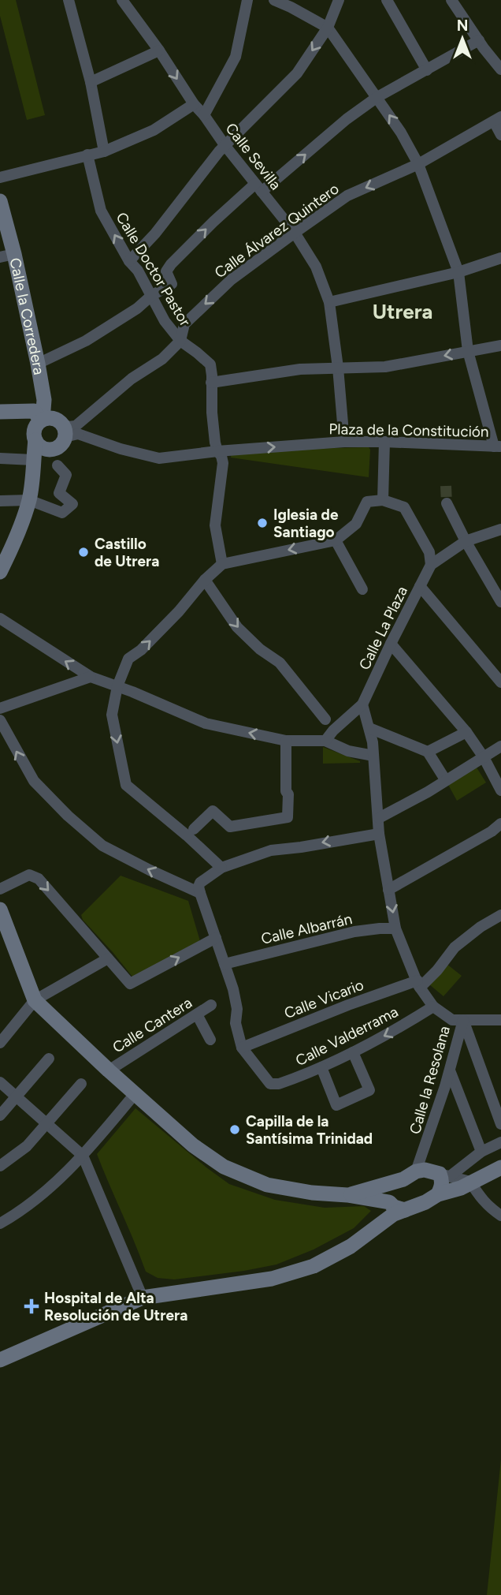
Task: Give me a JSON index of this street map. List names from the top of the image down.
{
  "streets": {
    "street": [
      "Calle Sevilla",
      "Calle Álvarez Quintero",
      "Calle Doctor Pastor",
      "Calle la Corredera",
      "Plaza de la Constitución",
      "Calle La Plaza",
      "Calle Albarrán",
      "Calle Vicario",
      "Calle Cantera",
      "Calle Valderrama",
      "Calle la Resolana"
    ]
  },
  "crossings": [
    ["Calle Sevilla", "Calle Álvarez Quintero"],
    ["Calle Sevilla", "Plaza de la Constitución"],
    ["Calle Álvarez Quintero", "Calle Doctor Pastor"],
    ["Calle Álvarez Quintero", "Calle la Corredera"],
    ["Calle Álvarez Quintero", "Plaza de la Constitución"],
    ["Calle Doctor Pastor", "Plaza de la Constitución"],
    ["Calle la Corredera", "Plaza de la Constitución"],
    ["Calle Vicario", "Calle Valderrama"]
  ],
  "one_way": ["Calle Valderrama"],
  "districts": ["Utrera"],
  "places": {
    "other": ["Iglesia de Santiago", "Castillo de Utrera", "Capilla de la Santísima Trinidad"],
    "health": ["Hospital de Alta Resolución de Utrera"]
  },
  "north": "top"
}
